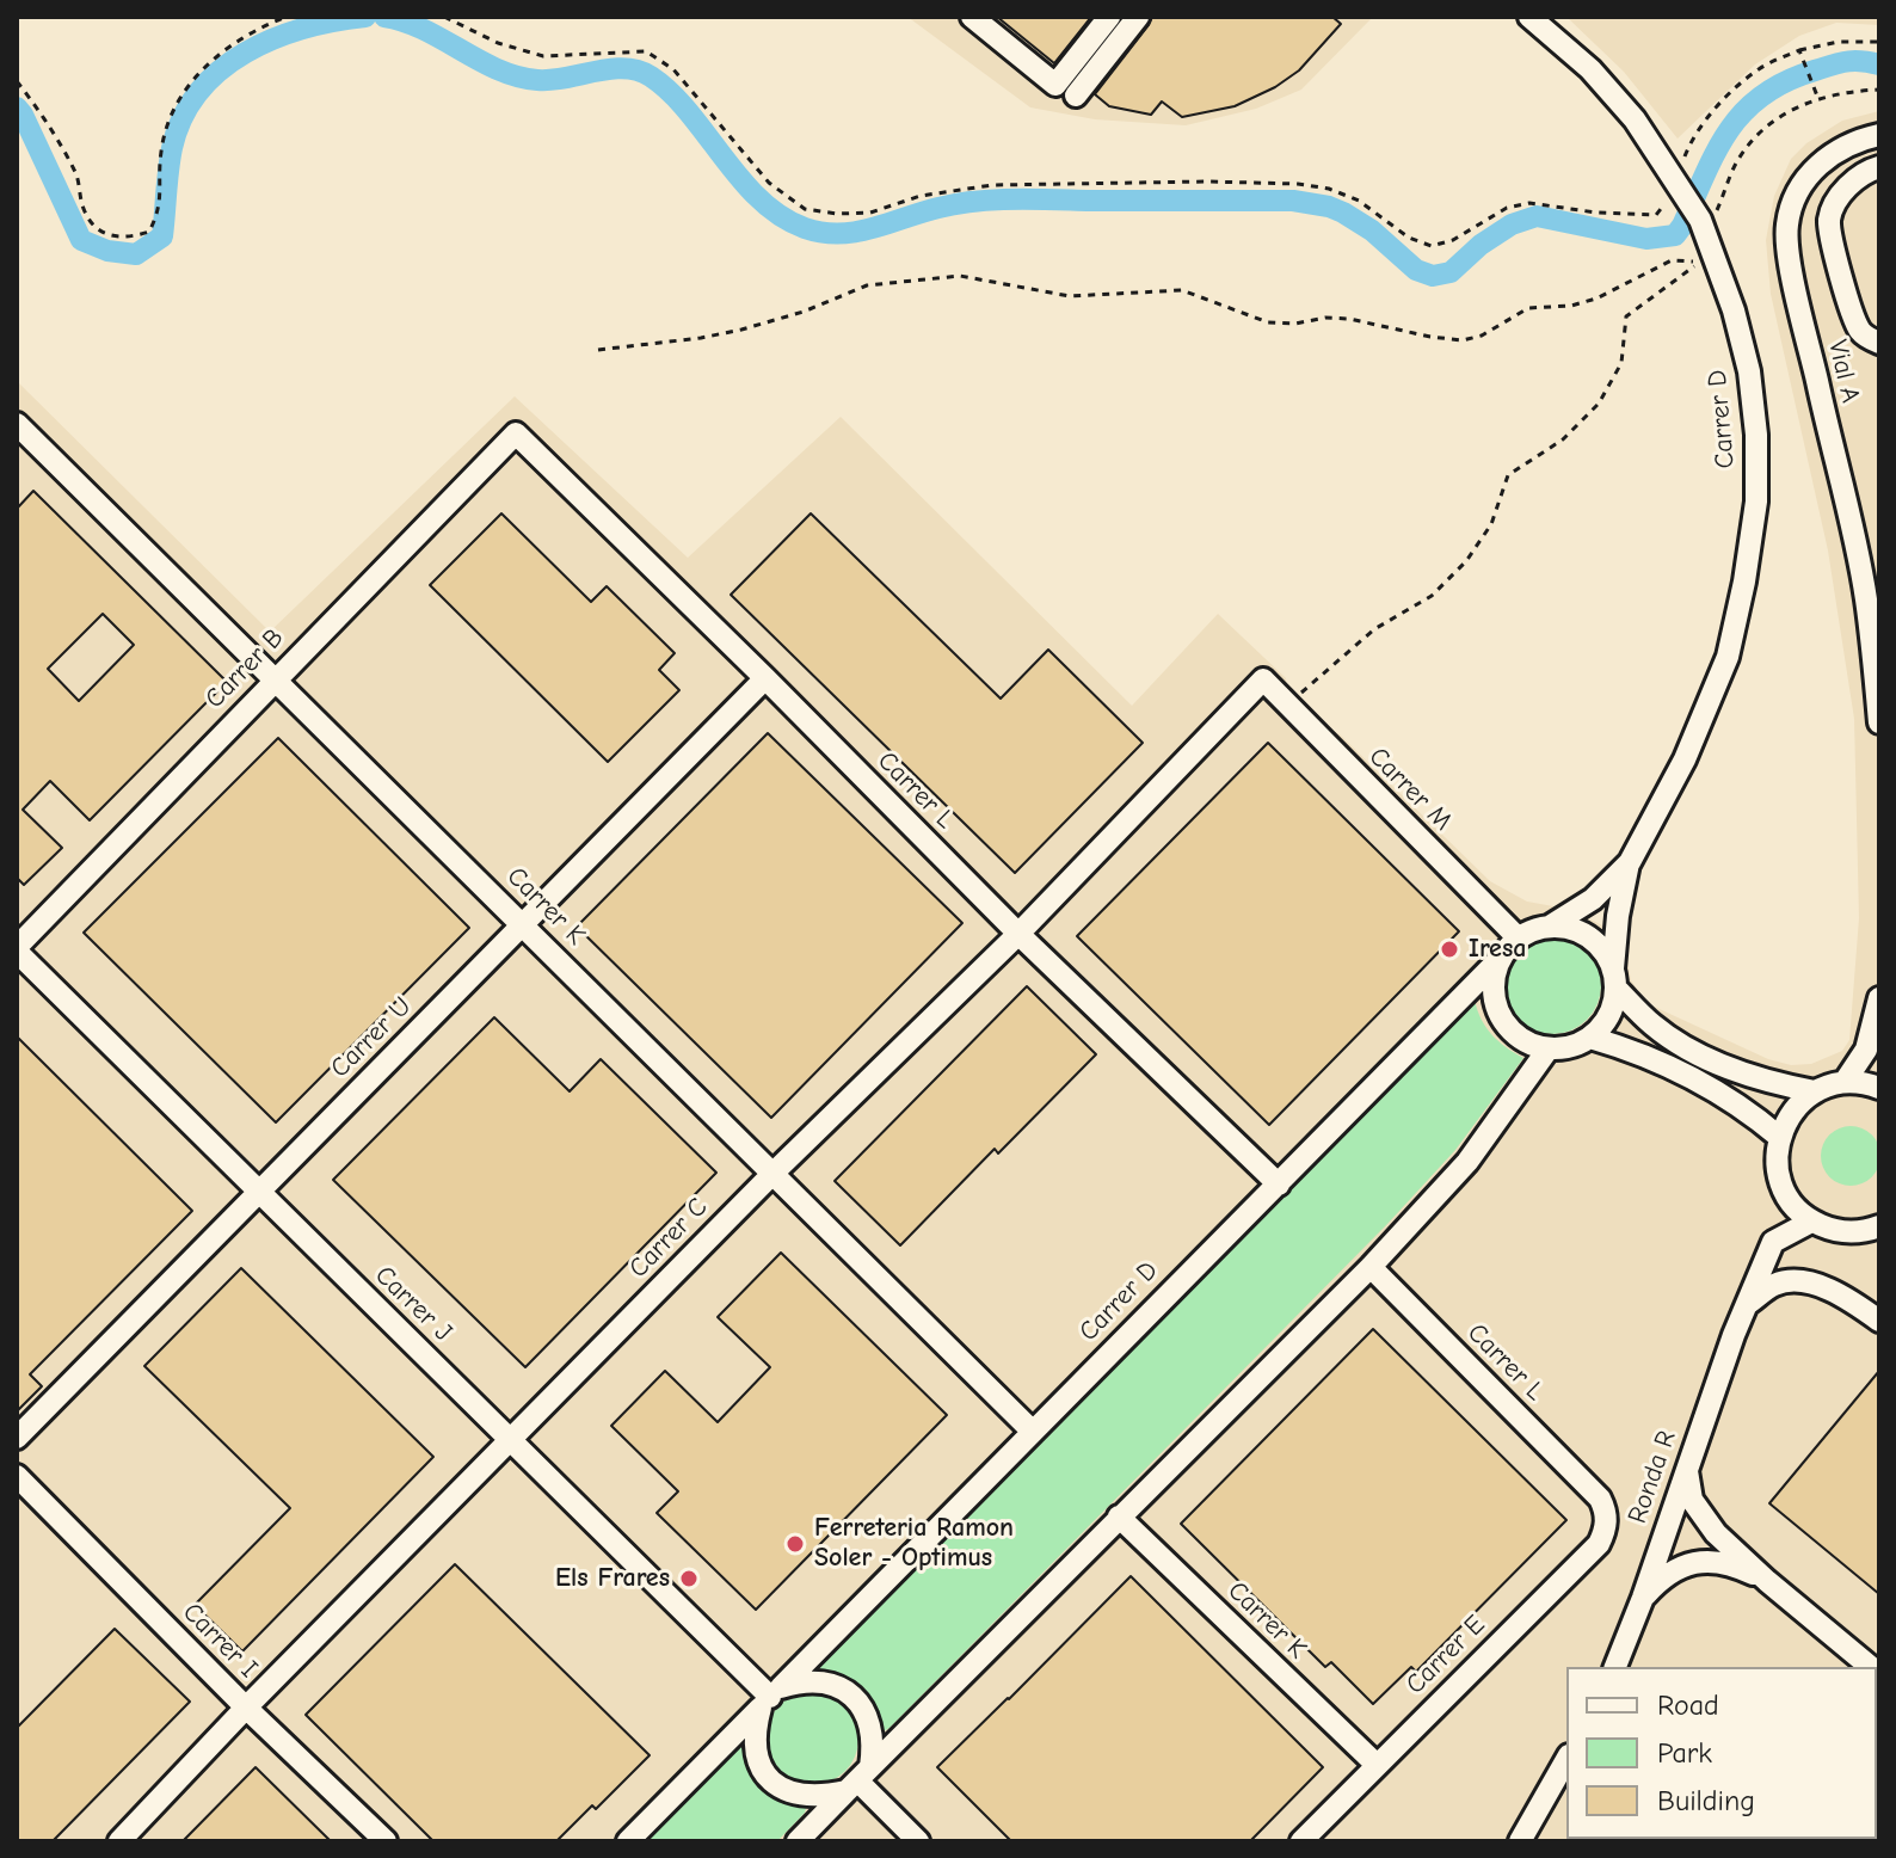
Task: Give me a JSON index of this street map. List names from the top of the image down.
{
  "streets": {
    "street": [
      "Vial A",
      "Carrer D",
      "Carrer B",
      "Carrer M",
      "Carrer L",
      "Carrer K",
      "Carrer U",
      "Carrer C",
      "Carrer J",
      "Ronda R",
      "Carrer I",
      "Carrer E"
    ]
  },
  "crossings": [
    ["Carrer D", "Carrer M"],
    ["Carrer D", "Carrer L"],
    ["Carrer D", "Carrer K"],
    ["Carrer D", "Carrer J"],
    ["Carrer B", "Carrer L"],
    ["Carrer B", "Carrer K"],
    ["Carrer B", "Carrer J"],
    ["Carrer M", "Carrer C"],
    ["Carrer L", "Carrer U"],
    ["Carrer L", "Carrer C"],
    ["Carrer L", "Carrer E"],
    ["Carrer K", "Carrer U"],
    ["Carrer K", "Carrer C"],
    ["Carrer K", "Carrer E"],
    ["Carrer U", "Carrer J"],
    ["Carrer C", "Carrer J"],
    ["Carrer C", "Carrer I"]
  ],
  "places": ["Iresa", "Ferreteria Ramon Soler - Optimus", "Els Frares"],
  "legend": ["Road", "Park", "Building"]
}
